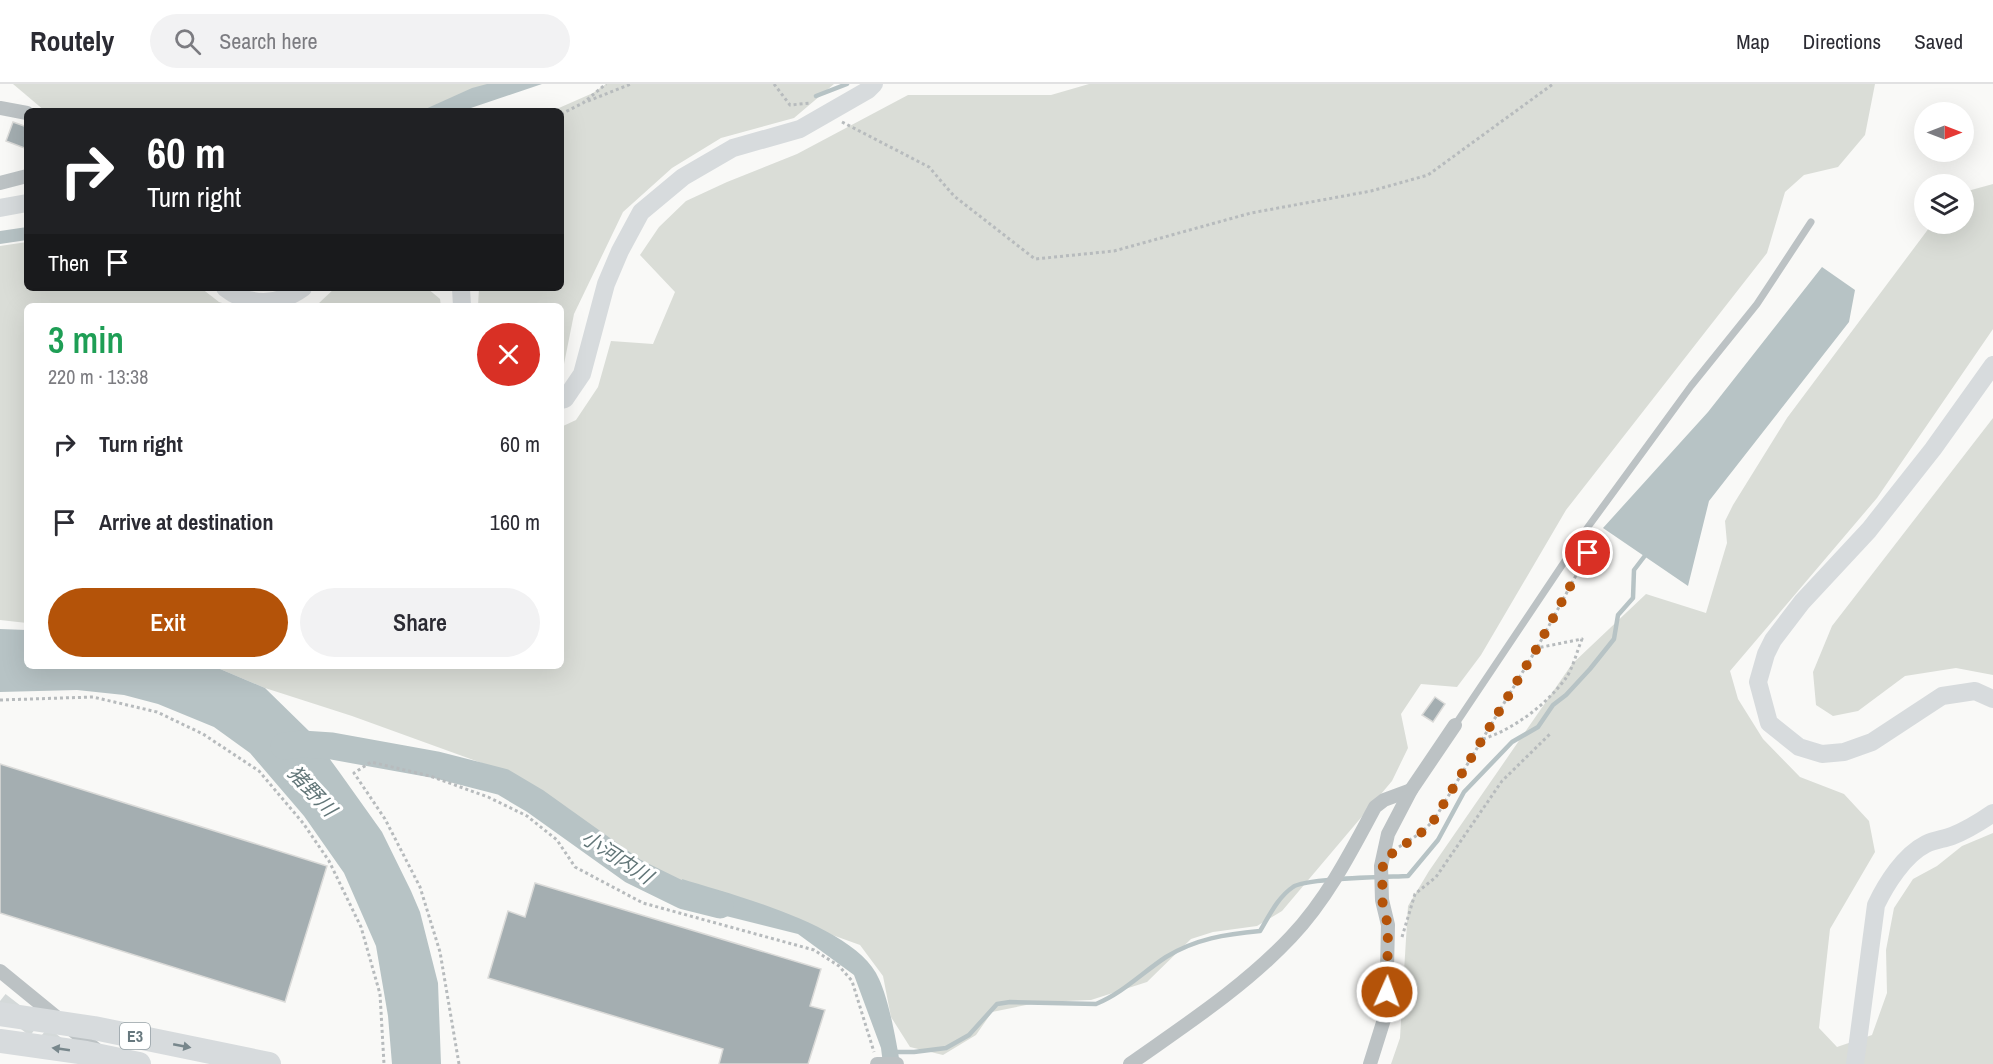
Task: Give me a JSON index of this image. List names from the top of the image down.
{
  "streets": {
    "highway": ["E3"]
  },
  "water": ["猪野川", "小河内川"],
  "north": "right",
  "page": {
    "header": "Routely",
    "search": "Search here",
    "nav": ["Map", "Directions", "Saved"],
    "turn": ["60 m", "Turn right"],
    "then": "Then",
    "heading": ["3 min", "220 m · 13:38"],
    "list": [
      {
        "name": "Turn right",
        "value": "60 m"
      },
      {
        "name": "Arrive at destination",
        "value": "160 m"
      }
    ],
    "buttons": ["Exit", "Share"]
  }
}
